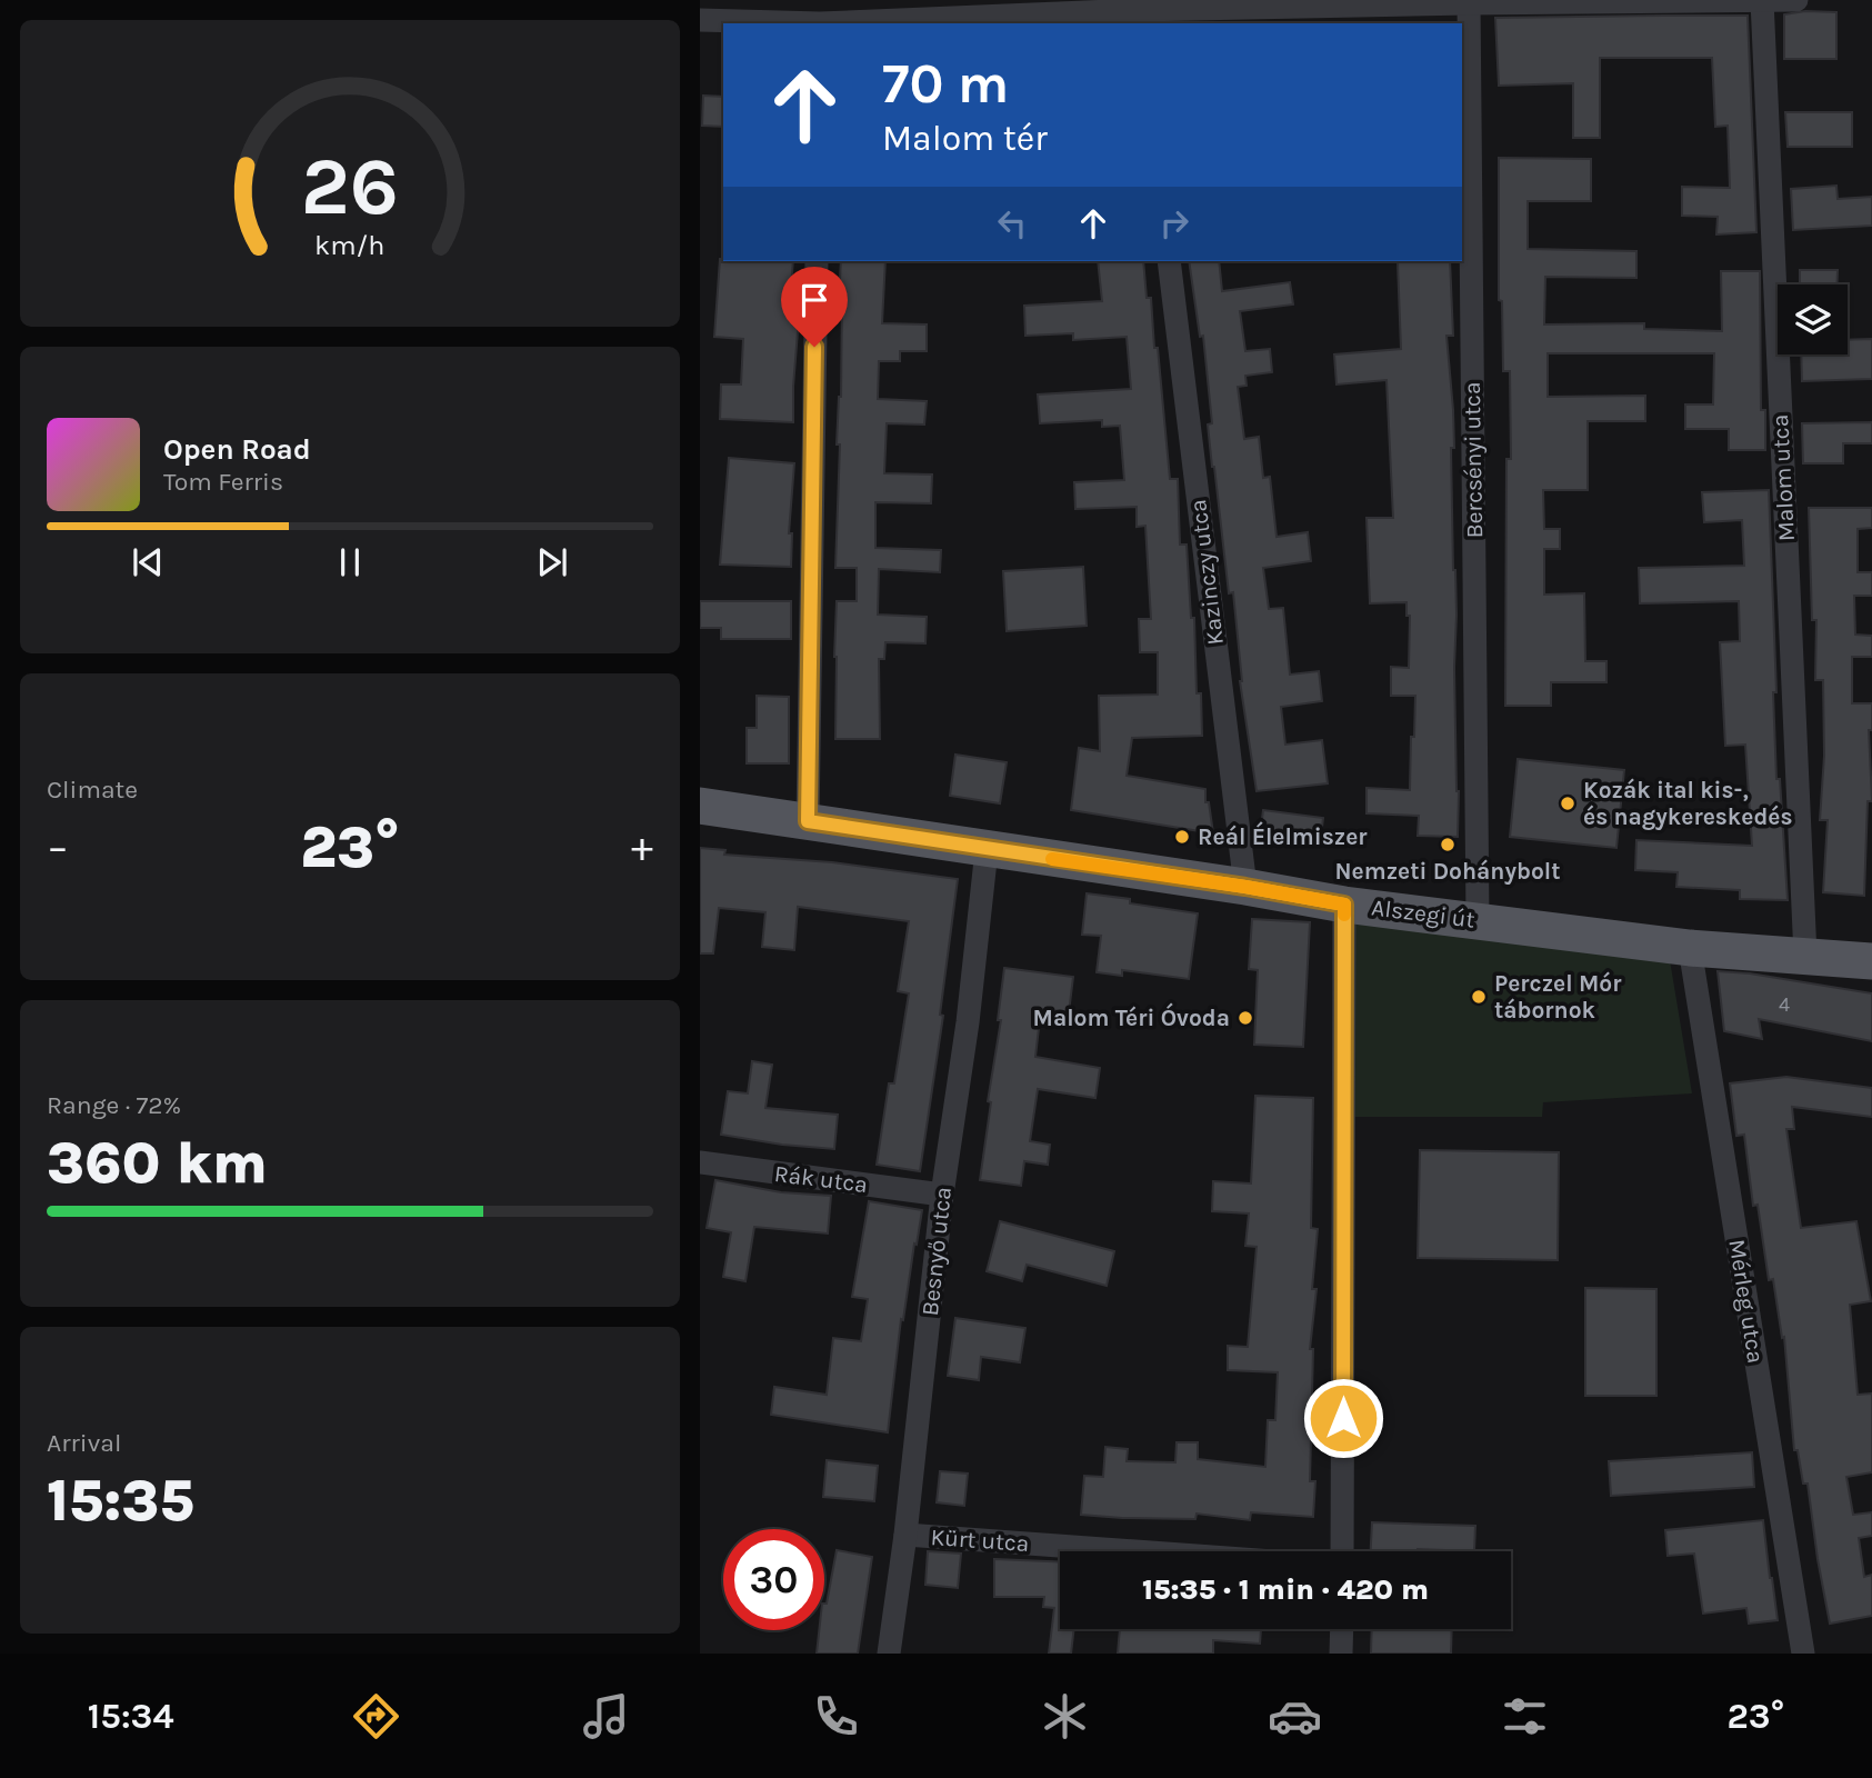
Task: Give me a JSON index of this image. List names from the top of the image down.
{
  "streets": {
    "main road": ["Alszegi út"],
    "street": [
      "Bercsényi utca",
      "Malom utca",
      "Kazinczy utca",
      "Rák utca",
      "Besnyő utca",
      "Mérleg utca",
      "Kürt utca"
    ]
  },
  "crossings": [
    ["Bercsényi utca", "Alszegi út"],
    ["Malom utca", "Alszegi út"],
    ["Kazinczy utca", "Alszegi út"],
    ["Alszegi út", "Besnyő utca"],
    ["Alszegi út", "Mérleg utca"],
    ["Rák utca", "Besnyő utca"],
    ["Besnyő utca", "Kürt utca"]
  ],
  "places": [
    "Kozák ital kis-, és nagykereskedés",
    "Reál Élelmiszer",
    "Nemzeti Dohánybolt",
    "Perczel Mór tábornok",
    "Malom Téri Óvoda"
  ],
  "house_numbers": ["4"],
  "page": {
    "turn": ["70 m", "Malom tér"],
    "song": ["Open Road", "Tom Ferris"],
    "tile": [
      "Climate",
      ["Range · 72%", "360 km"],
      ["Arrival", "15:35"]
    ],
    "heat": ["−", "23°", "+"],
    "limit": "30",
    "trip": "15:35 · 1 min · 420 m",
    "tabs": ["15:34", "23°"],
    "gauge": ["26", "km/h"]
  }
}
